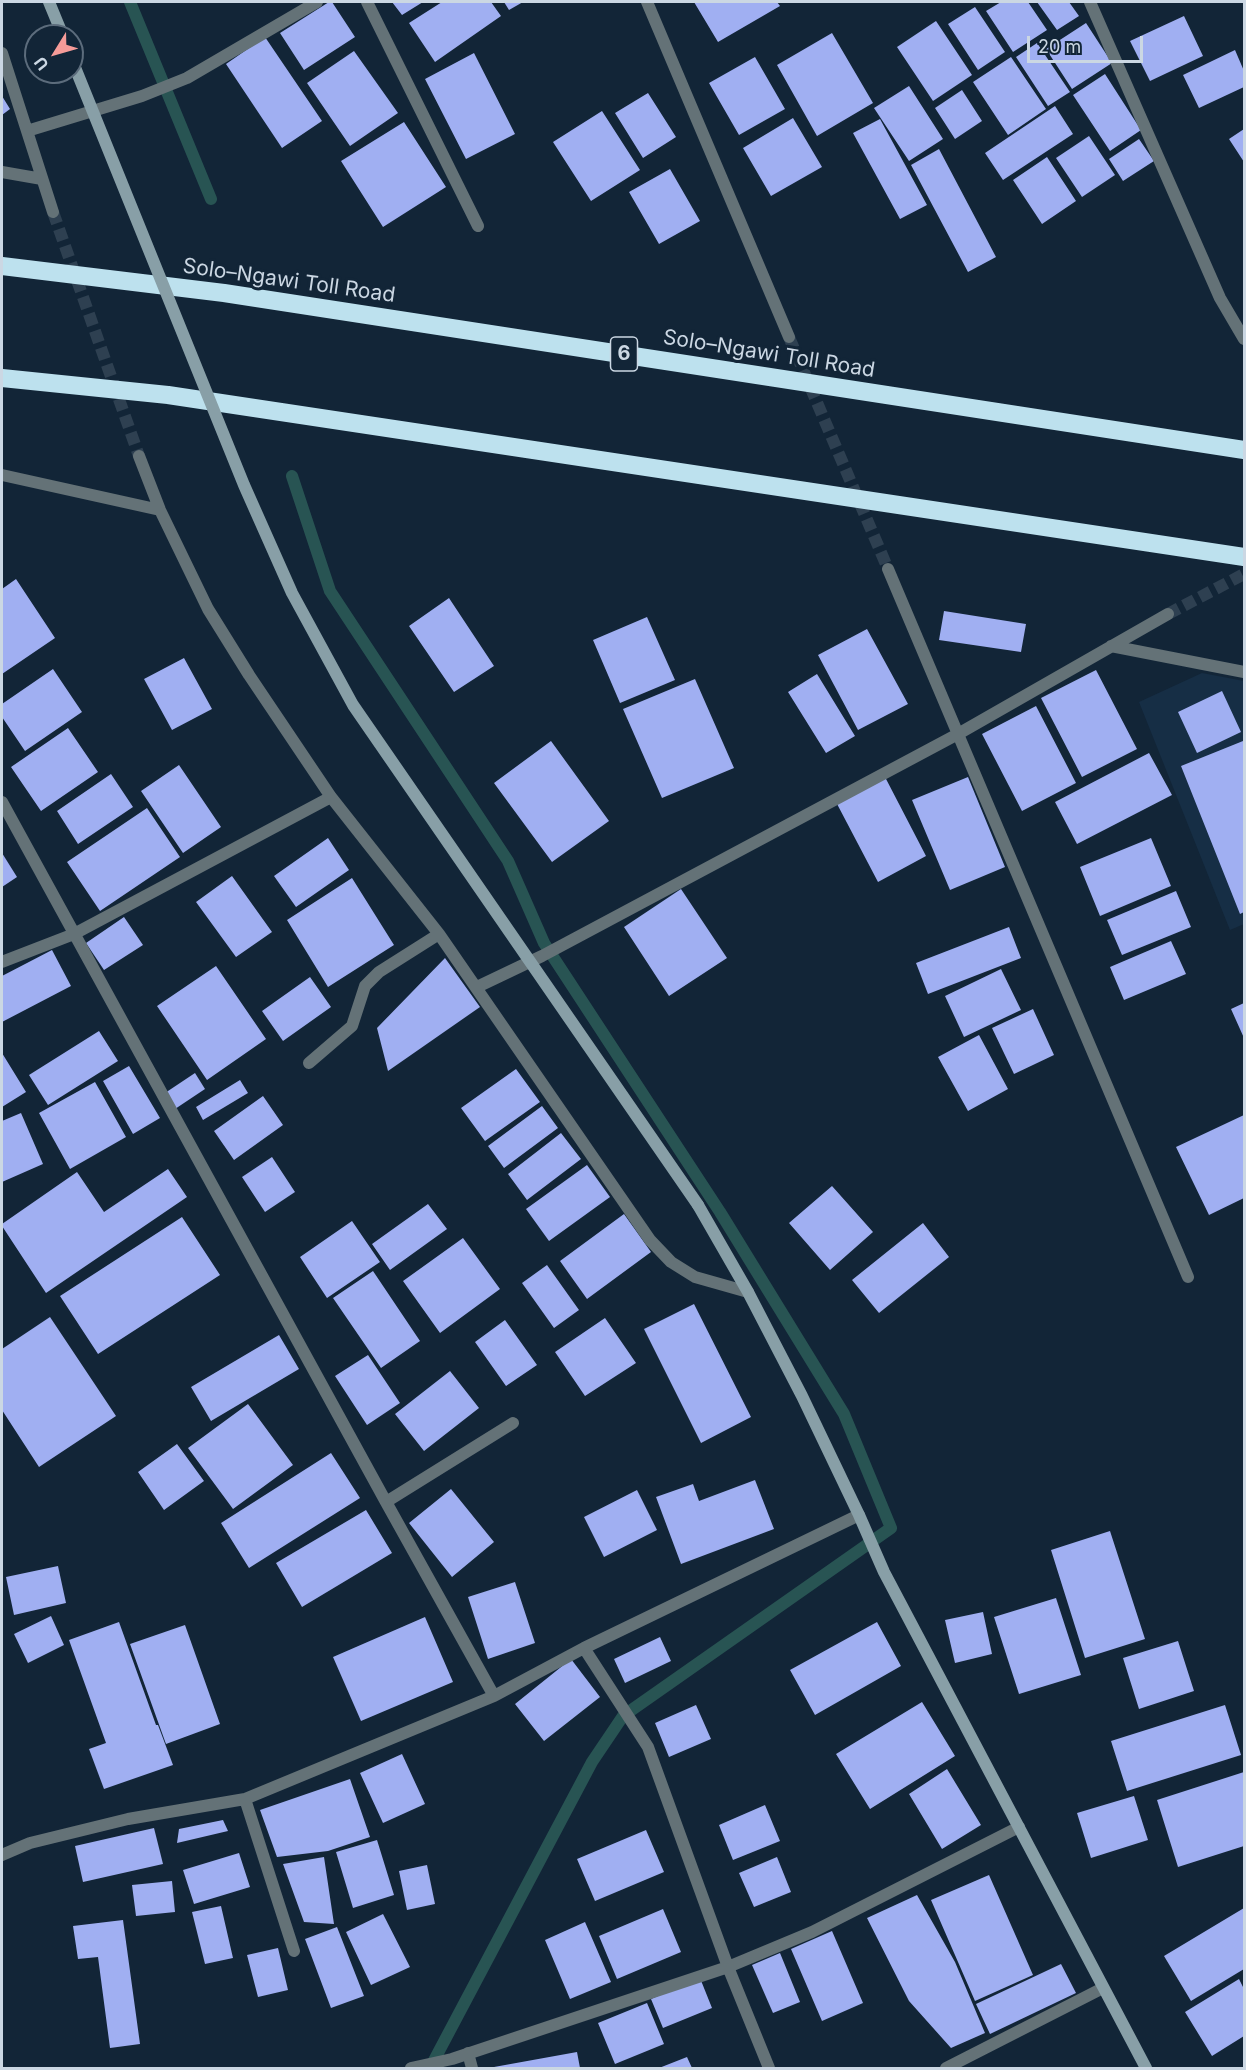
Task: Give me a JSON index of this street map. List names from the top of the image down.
{
  "streets": {
    "highway": ["Solo–Ngawi Toll Road", "6"]
  },
  "scale_bar": "20 m",
  "north": "bottom left"
}
